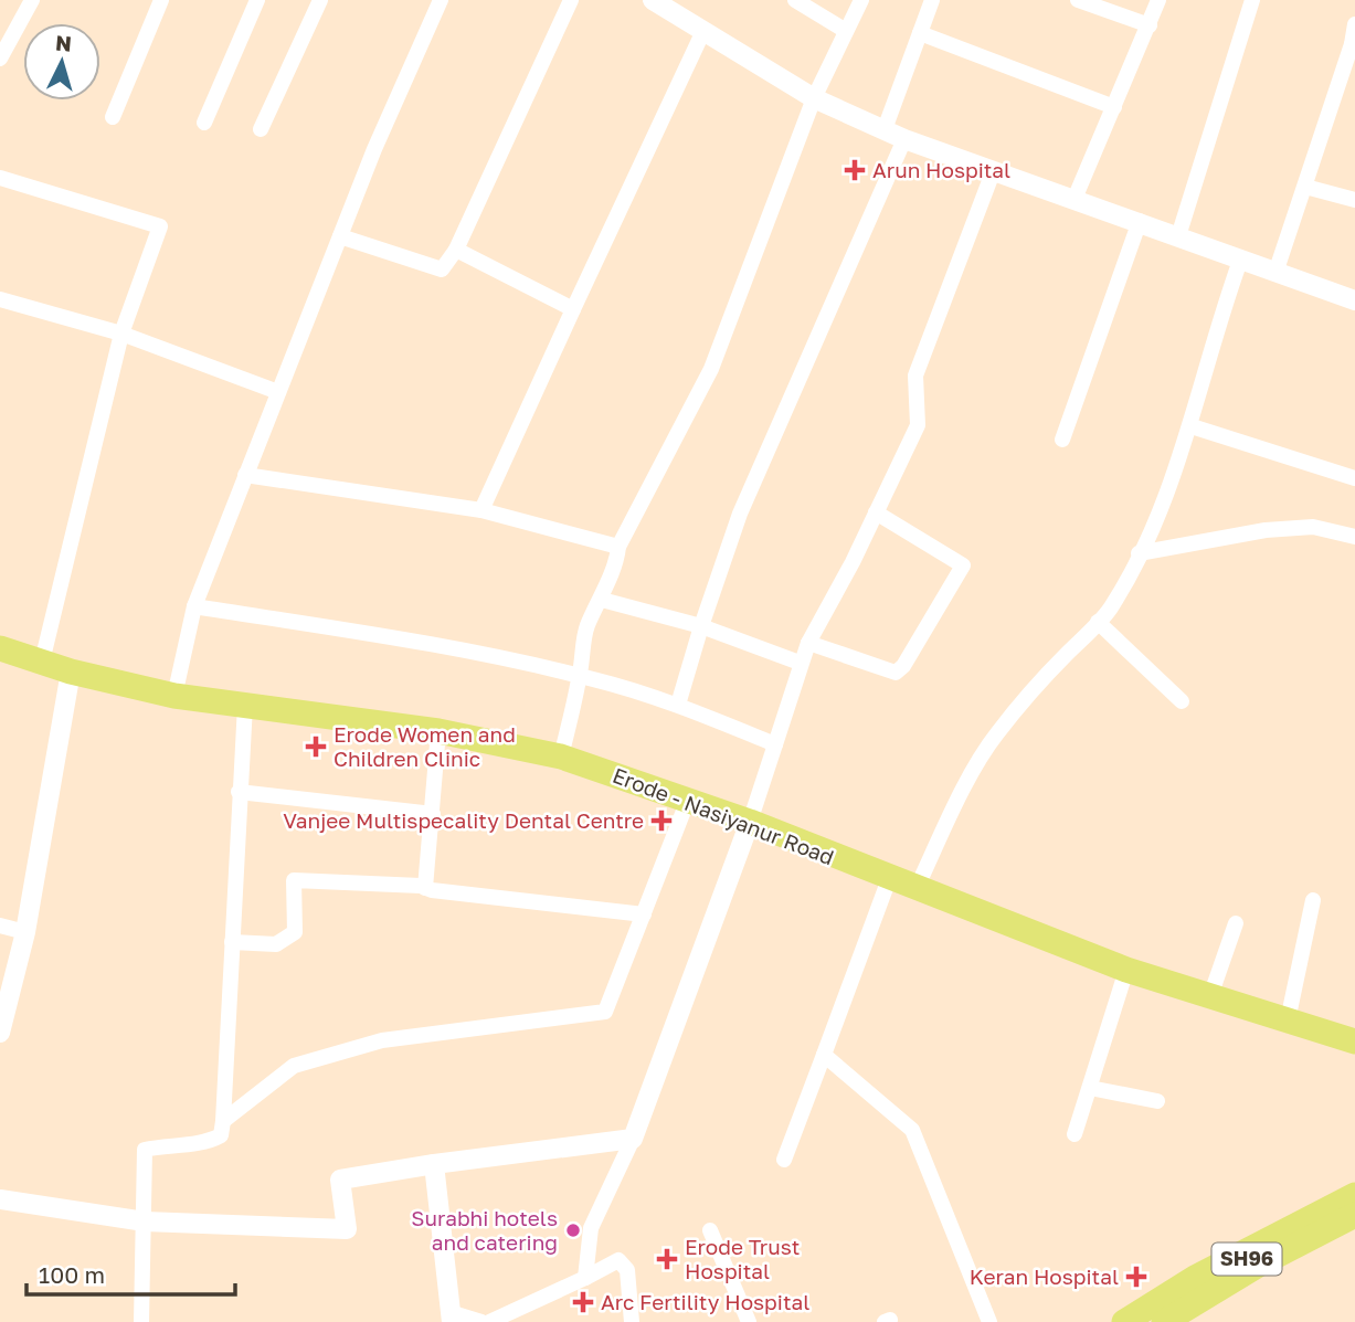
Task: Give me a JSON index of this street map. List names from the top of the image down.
{
  "streets": {
    "main road": ["Erode - Nasiyanur Road", "SH96"]
  },
  "places": {
    "health": [
      "Arun Hospital",
      "Erode Women and Children Clinic",
      "Vanjee Multispecality Dental Centre",
      "Erode Trust Hospital",
      "Keran Hospital",
      "Arc Fertility Hospital"
    ],
    "other": ["Surabhi hotels and catering"]
  },
  "scale_bar": "100 m",
  "north": "top"
}
